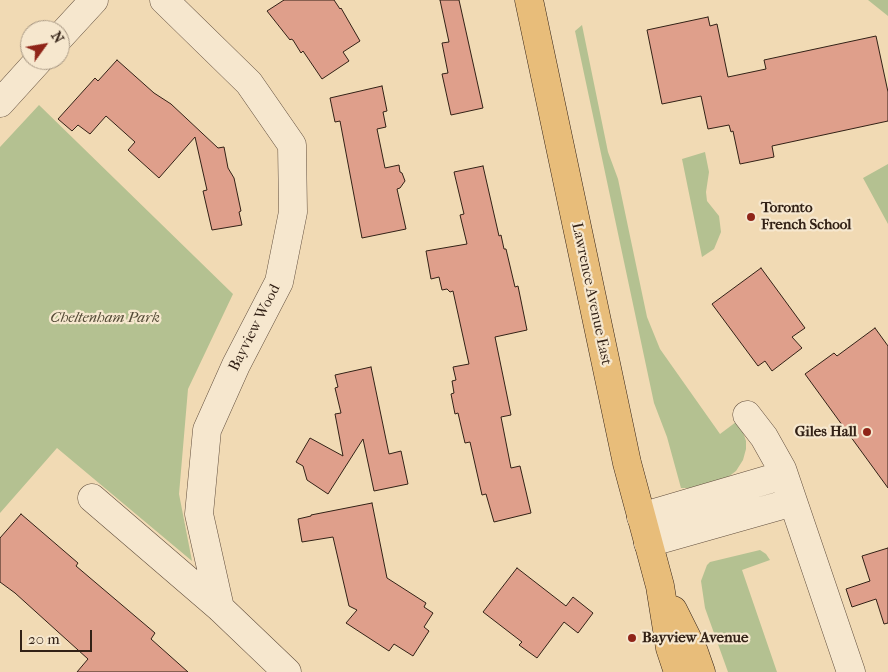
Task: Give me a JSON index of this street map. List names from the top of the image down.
{
  "streets": {
    "main road": ["Lawrence Avenue East"],
    "street": ["Bayview Wood"]
  },
  "parks": ["Cheltenham Park"],
  "places": ["Toronto French School", "Giles Hall", "Bayview Avenue"],
  "scale_bar": "20 m",
  "north": "top right"
}
